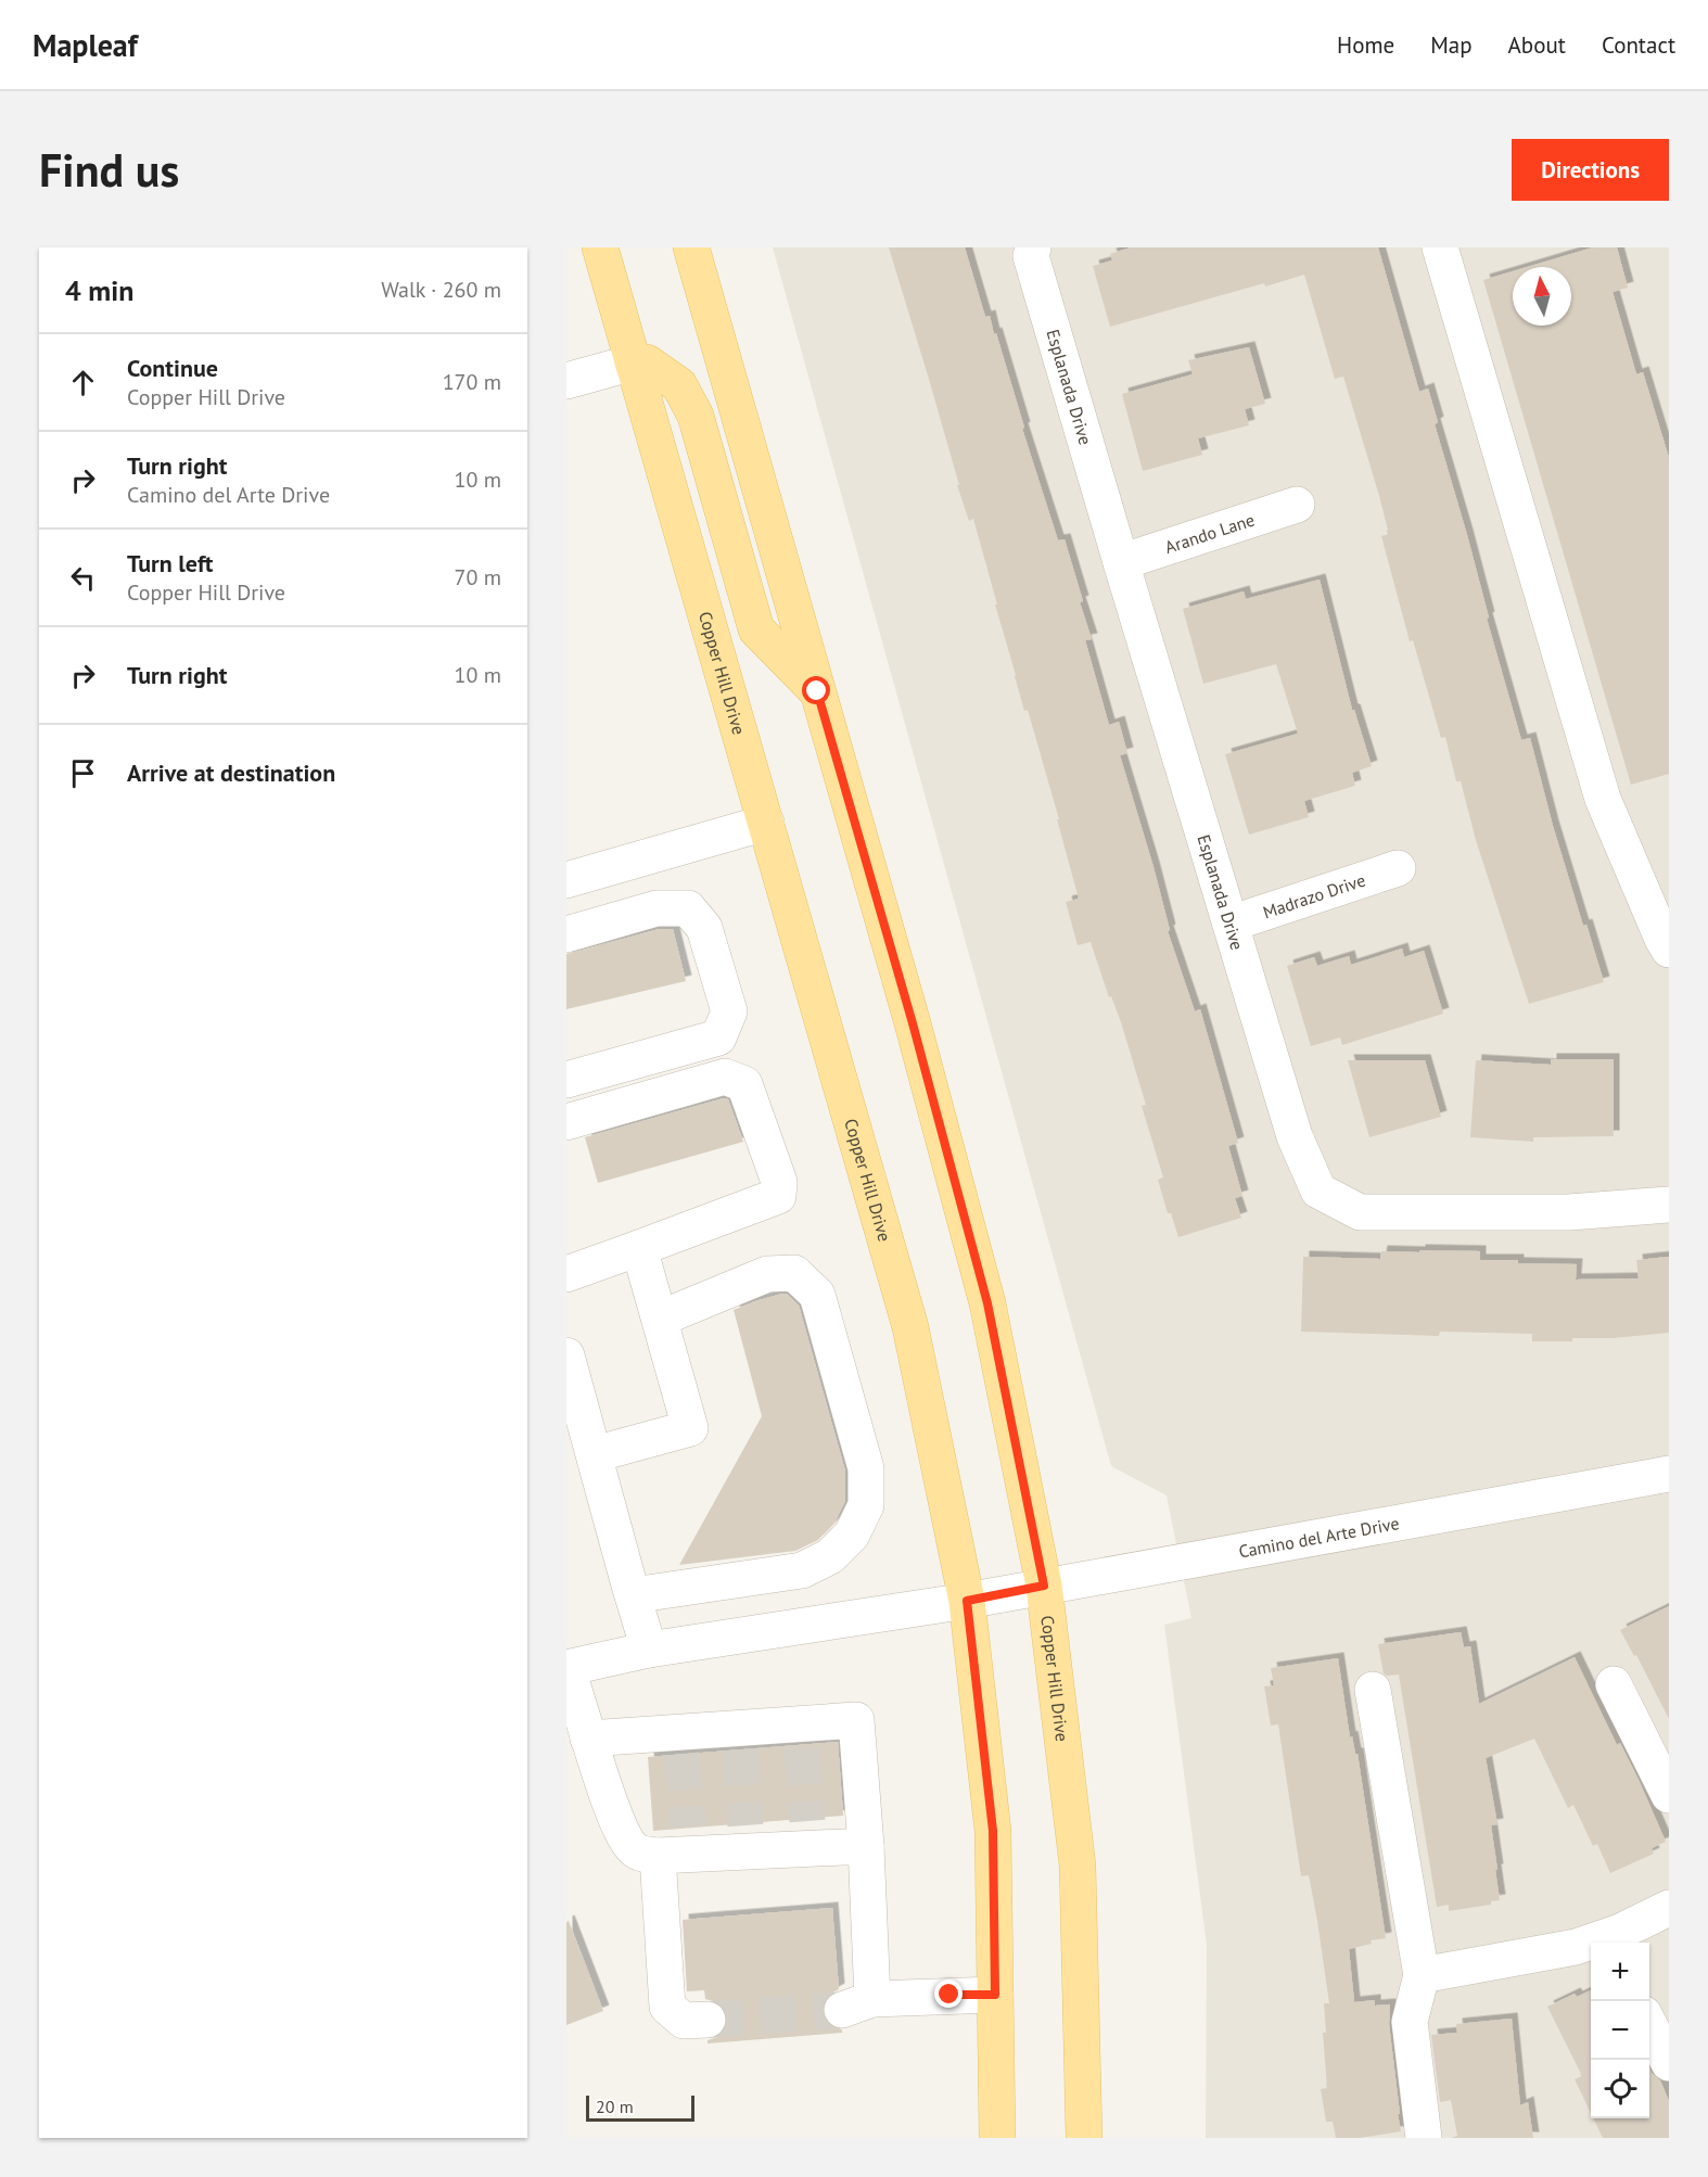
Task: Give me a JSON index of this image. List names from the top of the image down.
{
  "streets": {
    "main road": ["Copper Hill Drive"],
    "street": [
      "Esplanada Drive",
      "Arando Lane",
      "Madrazo Drive",
      "Camino del Arte Drive"
    ]
  },
  "crossings": [
    ["Esplanada Drive", "Arando Lane"],
    ["Esplanada Drive", "Madrazo Drive"],
    ["Copper Hill Drive", "Camino del Arte Drive"]
  ],
  "scale_bar": "20 m",
  "north": "top",
  "page": {
    "header": "Mapleaf",
    "nav": [
      "Home",
      "Map",
      "About",
      "Contact"
    ],
    "buttons": "Directions",
    "title": "Find us",
    "heading": ["4 min", "Walk · 260 m"],
    "list": [
      ["Continue", "Copper Hill Drive", "170 m"],
      ["Turn right", "Camino del Arte Drive", "10 m"],
      ["Turn left", "Copper Hill Drive", "70 m"],
      ["Turn right", "10 m"],
      "Arrive at destination"
    ],
    "map_buttons": ["+", "−"],
    "scale": "20 m"
  }
}
